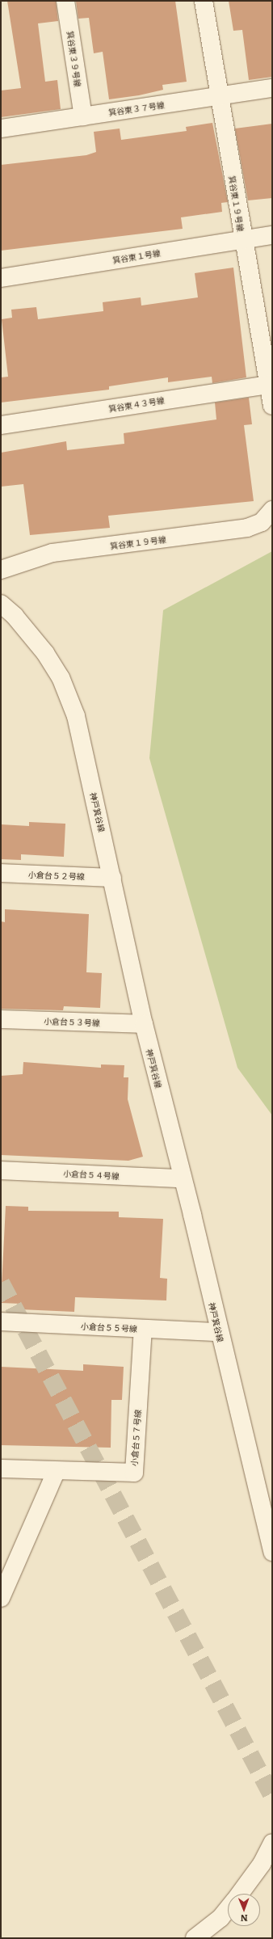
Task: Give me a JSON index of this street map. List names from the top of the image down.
{
  "streets": {
    "street": [
      "箕谷東３９号線",
      "箕谷東３７号線",
      "箕谷東１９号線",
      "箕谷東１号線",
      "箕谷東４３号線",
      "神戸箕谷線",
      "小倉台５２号線",
      "小倉台５３号線",
      "小倉台５４号線",
      "小倉台５５号線",
      "小倉台５７号線"
    ]
  },
  "crossings": [
    ["箕谷東３９号線", "箕谷東３７号線"],
    ["箕谷東３７号線", "箕谷東１９号線"],
    ["箕谷東１９号線", "箕谷東１号線"],
    ["箕谷東１９号線", "箕谷東４３号線"],
    ["神戸箕谷線", "小倉台５２号線"],
    ["神戸箕谷線", "小倉台５３号線"],
    ["神戸箕谷線", "小倉台５４号線"],
    ["神戸箕谷線", "小倉台５５号線"],
    ["小倉台５５号線", "小倉台５７号線"]
  ],
  "north": "bottom"
}
